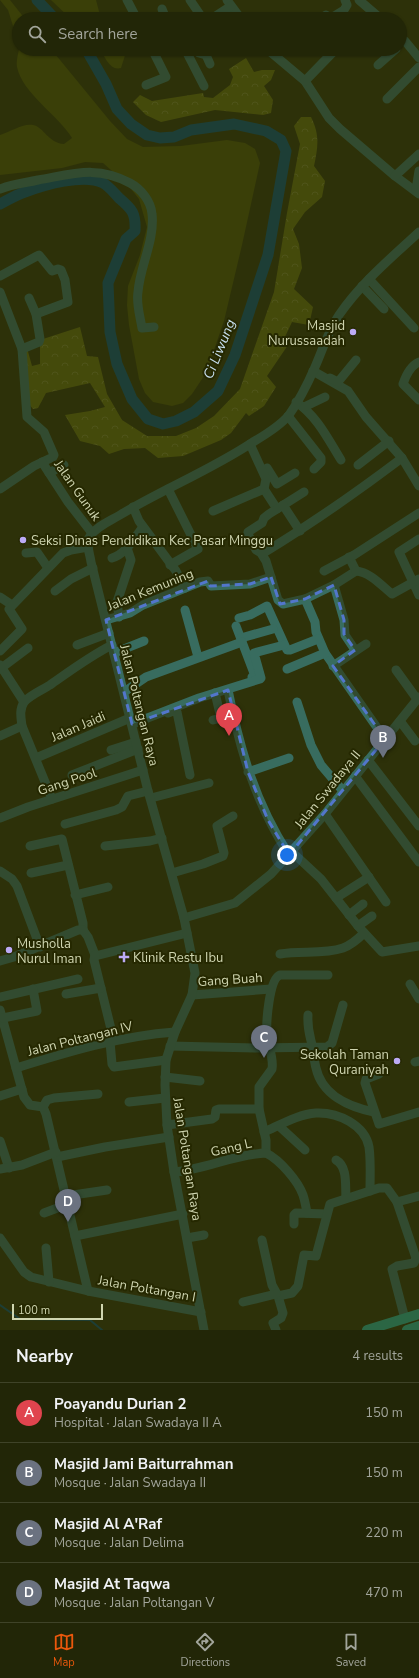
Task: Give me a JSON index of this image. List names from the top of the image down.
{
  "streets": {
    "street": [
      "Jalan Gunuk",
      "Jalan Kemuning",
      "Jalan Poltangan Raya",
      "Jalan Jaidi",
      "Gang Pool",
      "Jalan Swadaya II",
      "Gang Buah",
      "Jalan Poltangan IV",
      "Gang L",
      "Jalan Poltangan I"
    ]
  },
  "crossings": [
    ["Jalan Gunuk", "Jalan Poltangan Raya"],
    ["Jalan Kemuning", "Jalan Poltangan Raya"],
    ["Jalan Poltangan Raya", "Jalan Jaidi"],
    ["Jalan Poltangan Raya", "Gang Pool"],
    ["Jalan Poltangan Raya", "Jalan Swadaya II"],
    ["Jalan Poltangan Raya", "Gang Buah"],
    ["Jalan Poltangan Raya", "Jalan Poltangan IV"],
    ["Jalan Poltangan Raya", "Gang L"],
    ["Jalan Poltangan Raya", "Jalan Poltangan I"]
  ],
  "water": ["Ci Liwung"],
  "places": {
    "other": [
      "Masjid Nurussaadah",
      "Seksi Dinas Pendidikan Kec Pasar Minggu",
      "Musholla Nurul Iman",
      "Sekolah Taman Quraniyah"
    ],
    "health": ["Klinik Restu Ibu"]
  },
  "scale_bar": "100 m",
  "page": {
    "search": "Search here",
    "pins": [
      "A",
      "B",
      "C",
      "D"
    ],
    "scale": "100 m",
    "heading": ["Nearby", "4 results"],
    "list": [
      {
        "mark": "A",
        "name": "Poayandu Durian 2",
        "note": "Hospital · Jalan Swadaya II A",
        "value": "150 m"
      },
      {
        "mark": "B",
        "name": "Masjid Jami Baiturrahman",
        "note": "Mosque · Jalan Swadaya II",
        "value": "150 m"
      },
      {
        "mark": "C",
        "name": "Masjid Al A'Raf",
        "note": "Mosque · Jalan Delima",
        "value": "220 m"
      },
      {
        "mark": "D",
        "name": "Masjid At Taqwa",
        "note": "Mosque · Jalan Poltangan V",
        "value": "470 m"
      }
    ],
    "nav": ["Map", "Directions", "Saved"]
  }
}
